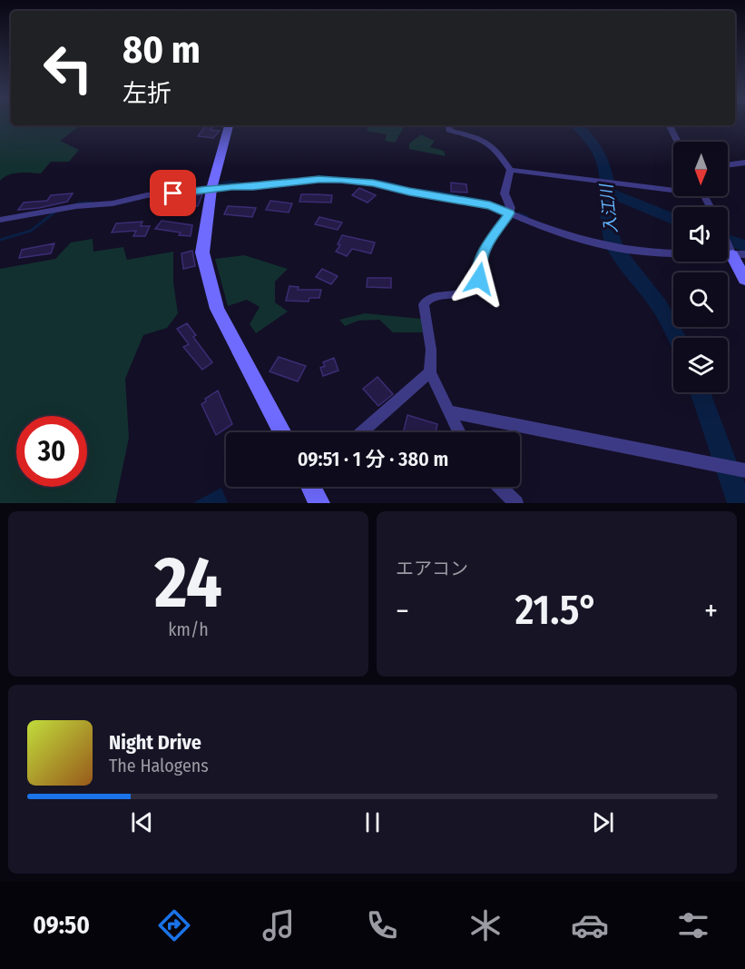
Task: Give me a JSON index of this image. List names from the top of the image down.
{
  "water": ["入江川"],
  "north": "bottom",
  "page": {
    "turn": ["80 m", "左折"],
    "limit": "30",
    "trip": "09:51 · 1 分 · 380 m",
    "tile": [
      ["24", "km/h"],
      "エアコン"
    ],
    "heat": ["−", "21.5°", "+"],
    "song": ["Night Drive", "The Halogens"],
    "tabs": "09:50"
  }
}
